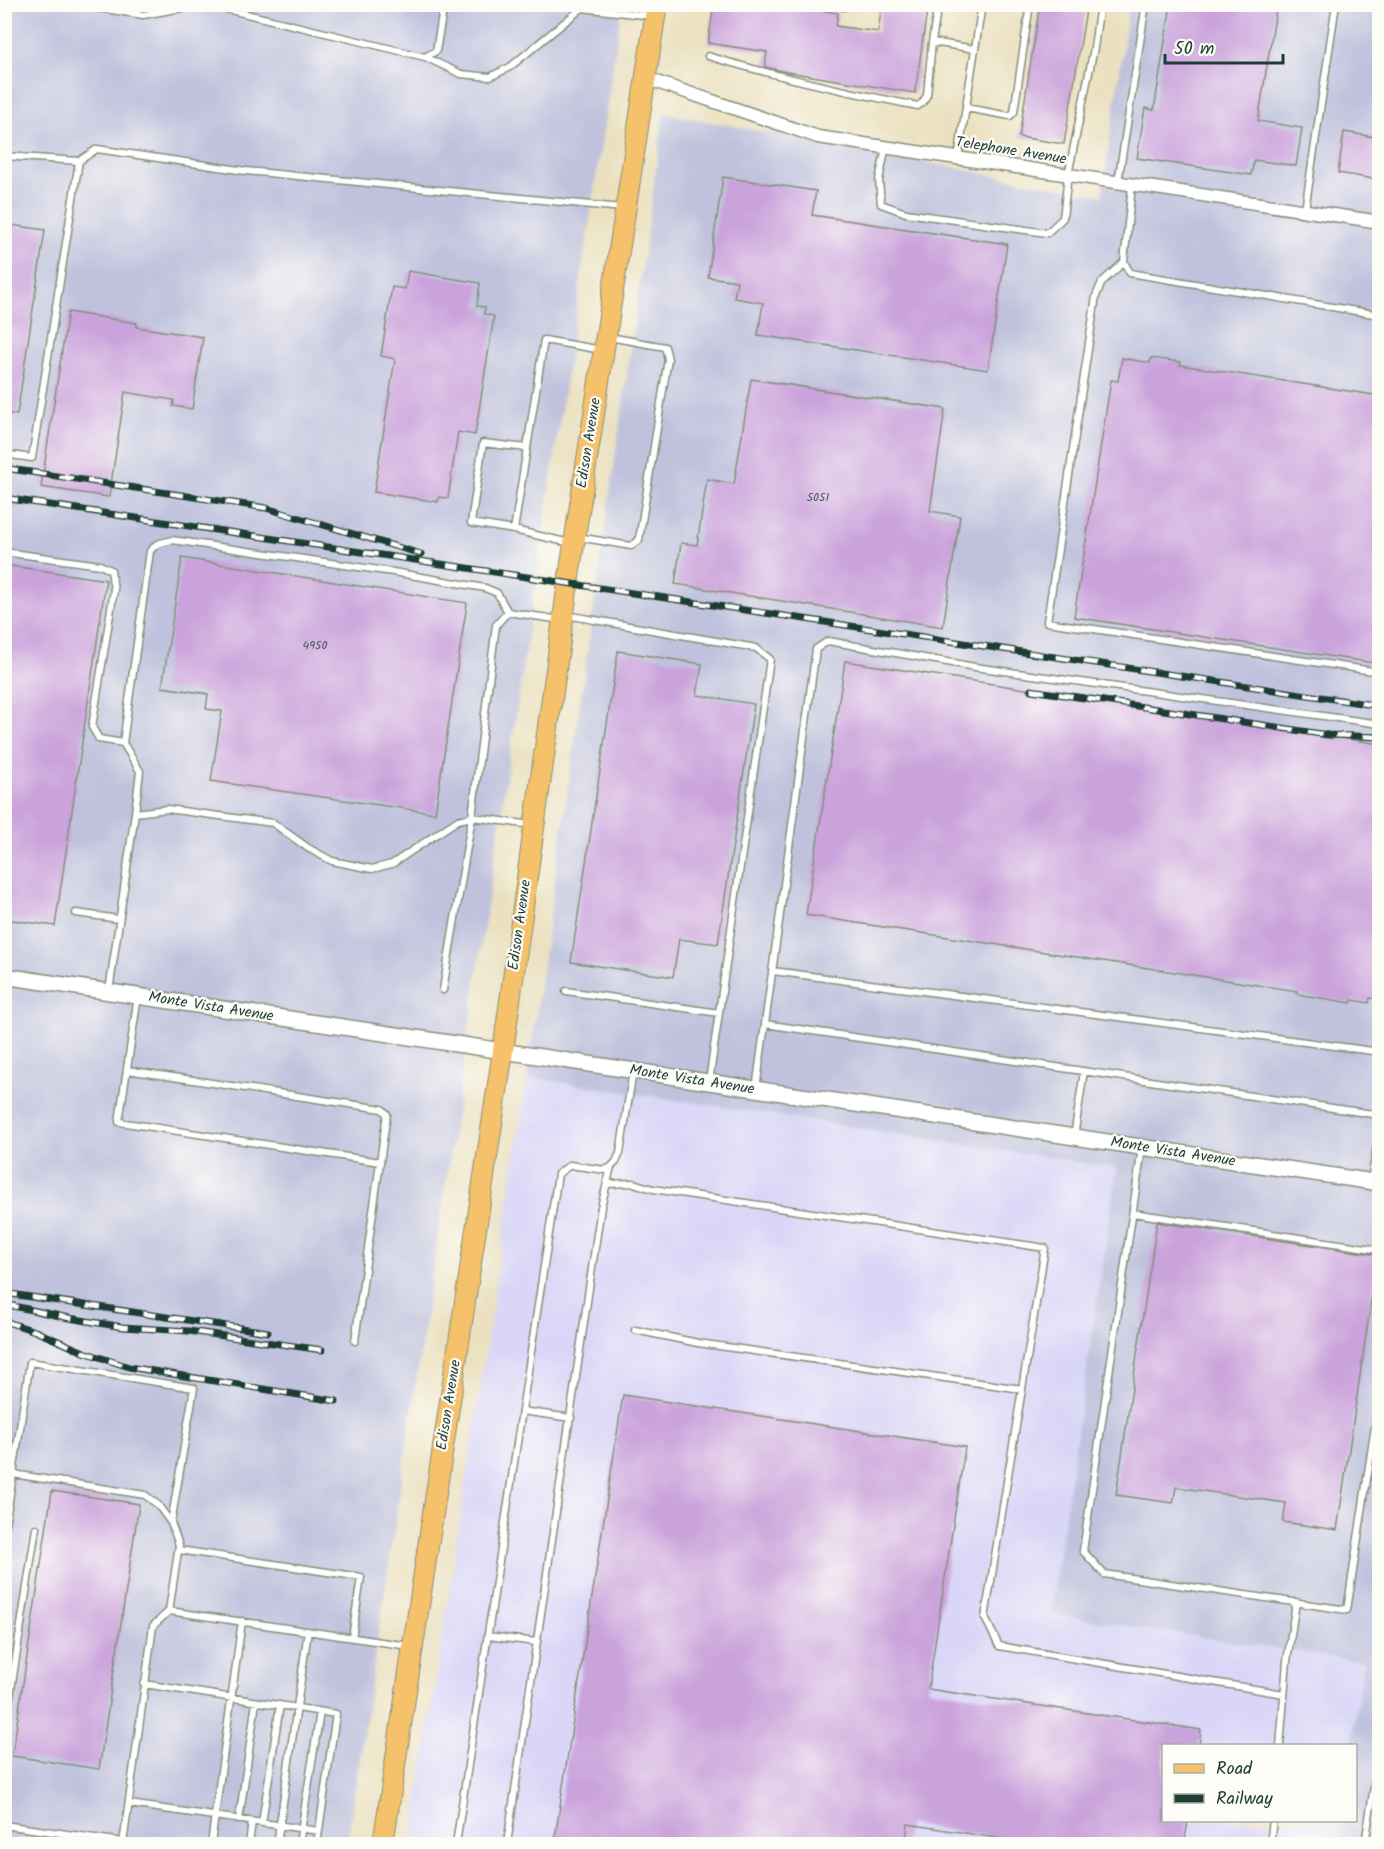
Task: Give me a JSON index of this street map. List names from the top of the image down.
{
  "streets": {
    "main road": ["Edison Avenue"],
    "street": ["Telephone Avenue", "Monte Vista Avenue"]
  },
  "crossings": [
    ["Telephone Avenue", "Edison Avenue"],
    ["Edison Avenue", "Monte Vista Avenue"]
  ],
  "house_numbers": ["5051", "4950"],
  "legend": ["Road", "Railway"],
  "scale_bar": "50 m"
}
